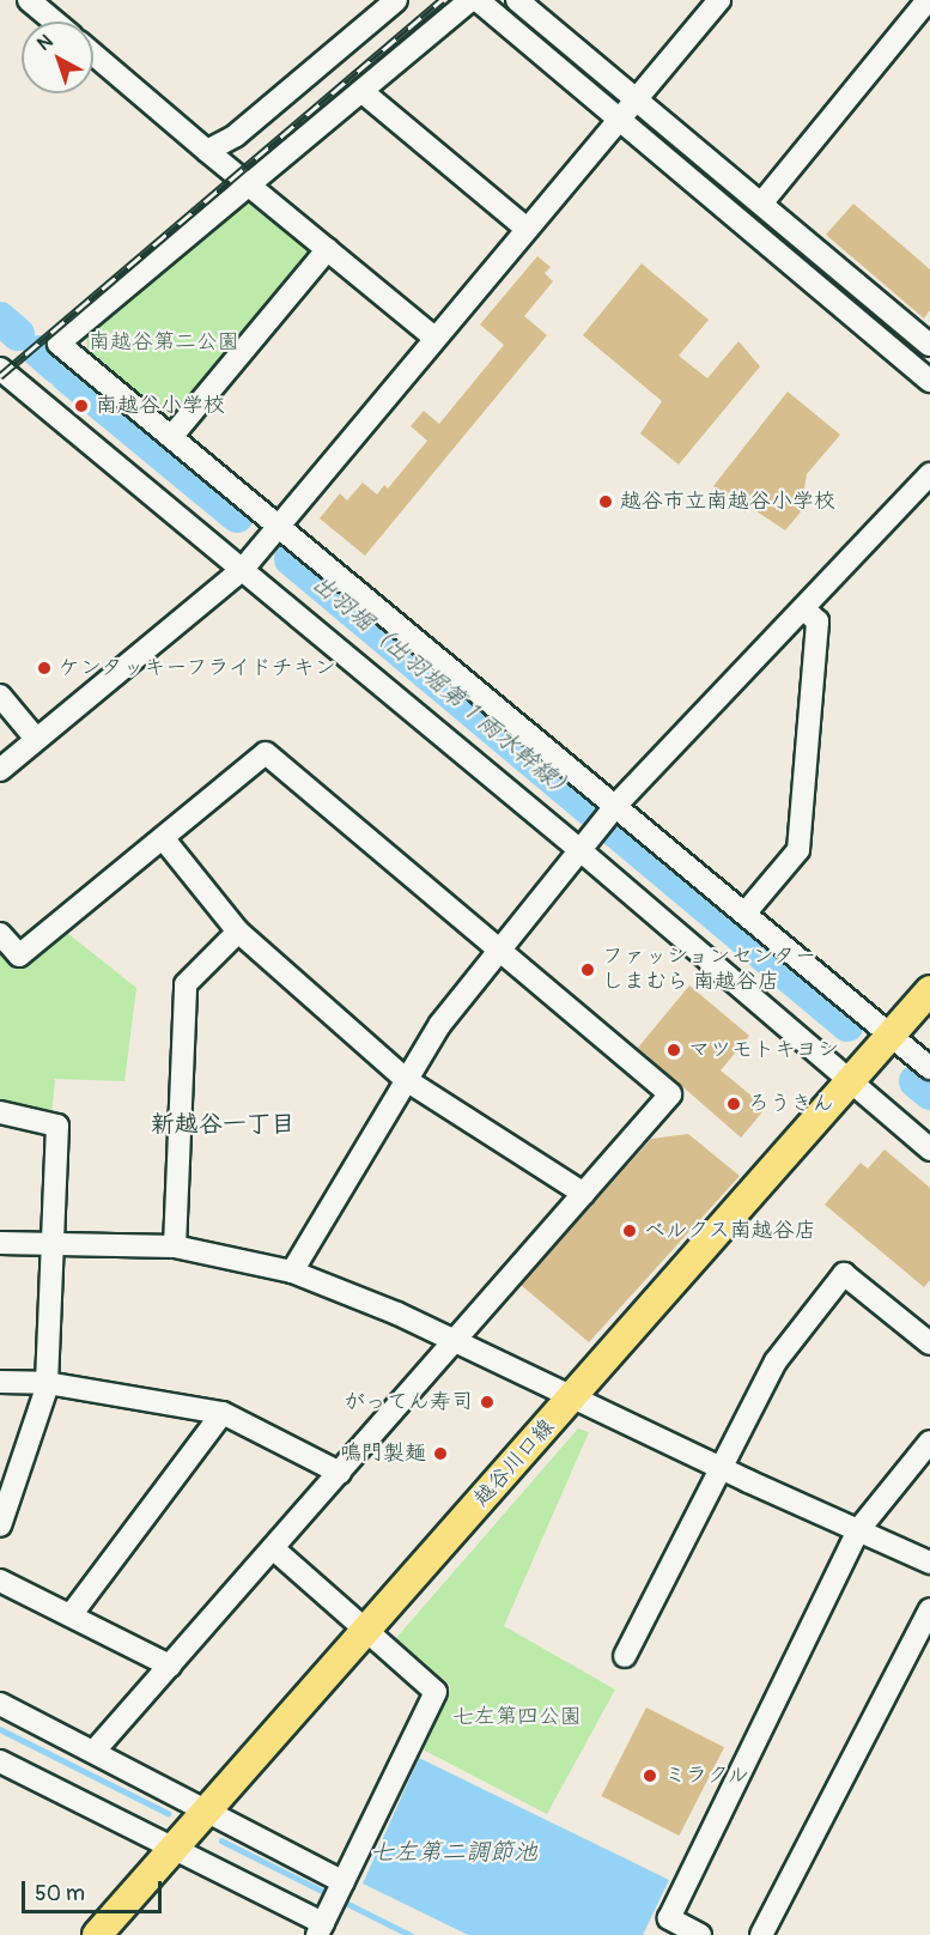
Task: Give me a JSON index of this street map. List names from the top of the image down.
{
  "streets": {
    "main road": ["越谷川口線"]
  },
  "districts": ["新越谷一丁目"],
  "water": ["出羽堀（出羽堀第１雨水幹線）", "七左第二調節池"],
  "parks": ["南越谷第二公園", "七左第四公園"],
  "places": [
    "南越谷小学校",
    "越谷市立南越谷小学校",
    "ケンタッキーフライドチキン",
    "ファッションセンター しまむら 南越谷店",
    "マツモトキヨシ",
    "ろうきん",
    "ベルクス南越谷店",
    "がってん寿司",
    "鳴門製麺",
    "ミラクル"
  ],
  "scale_bar": "50 m",
  "north": "top left"
}
